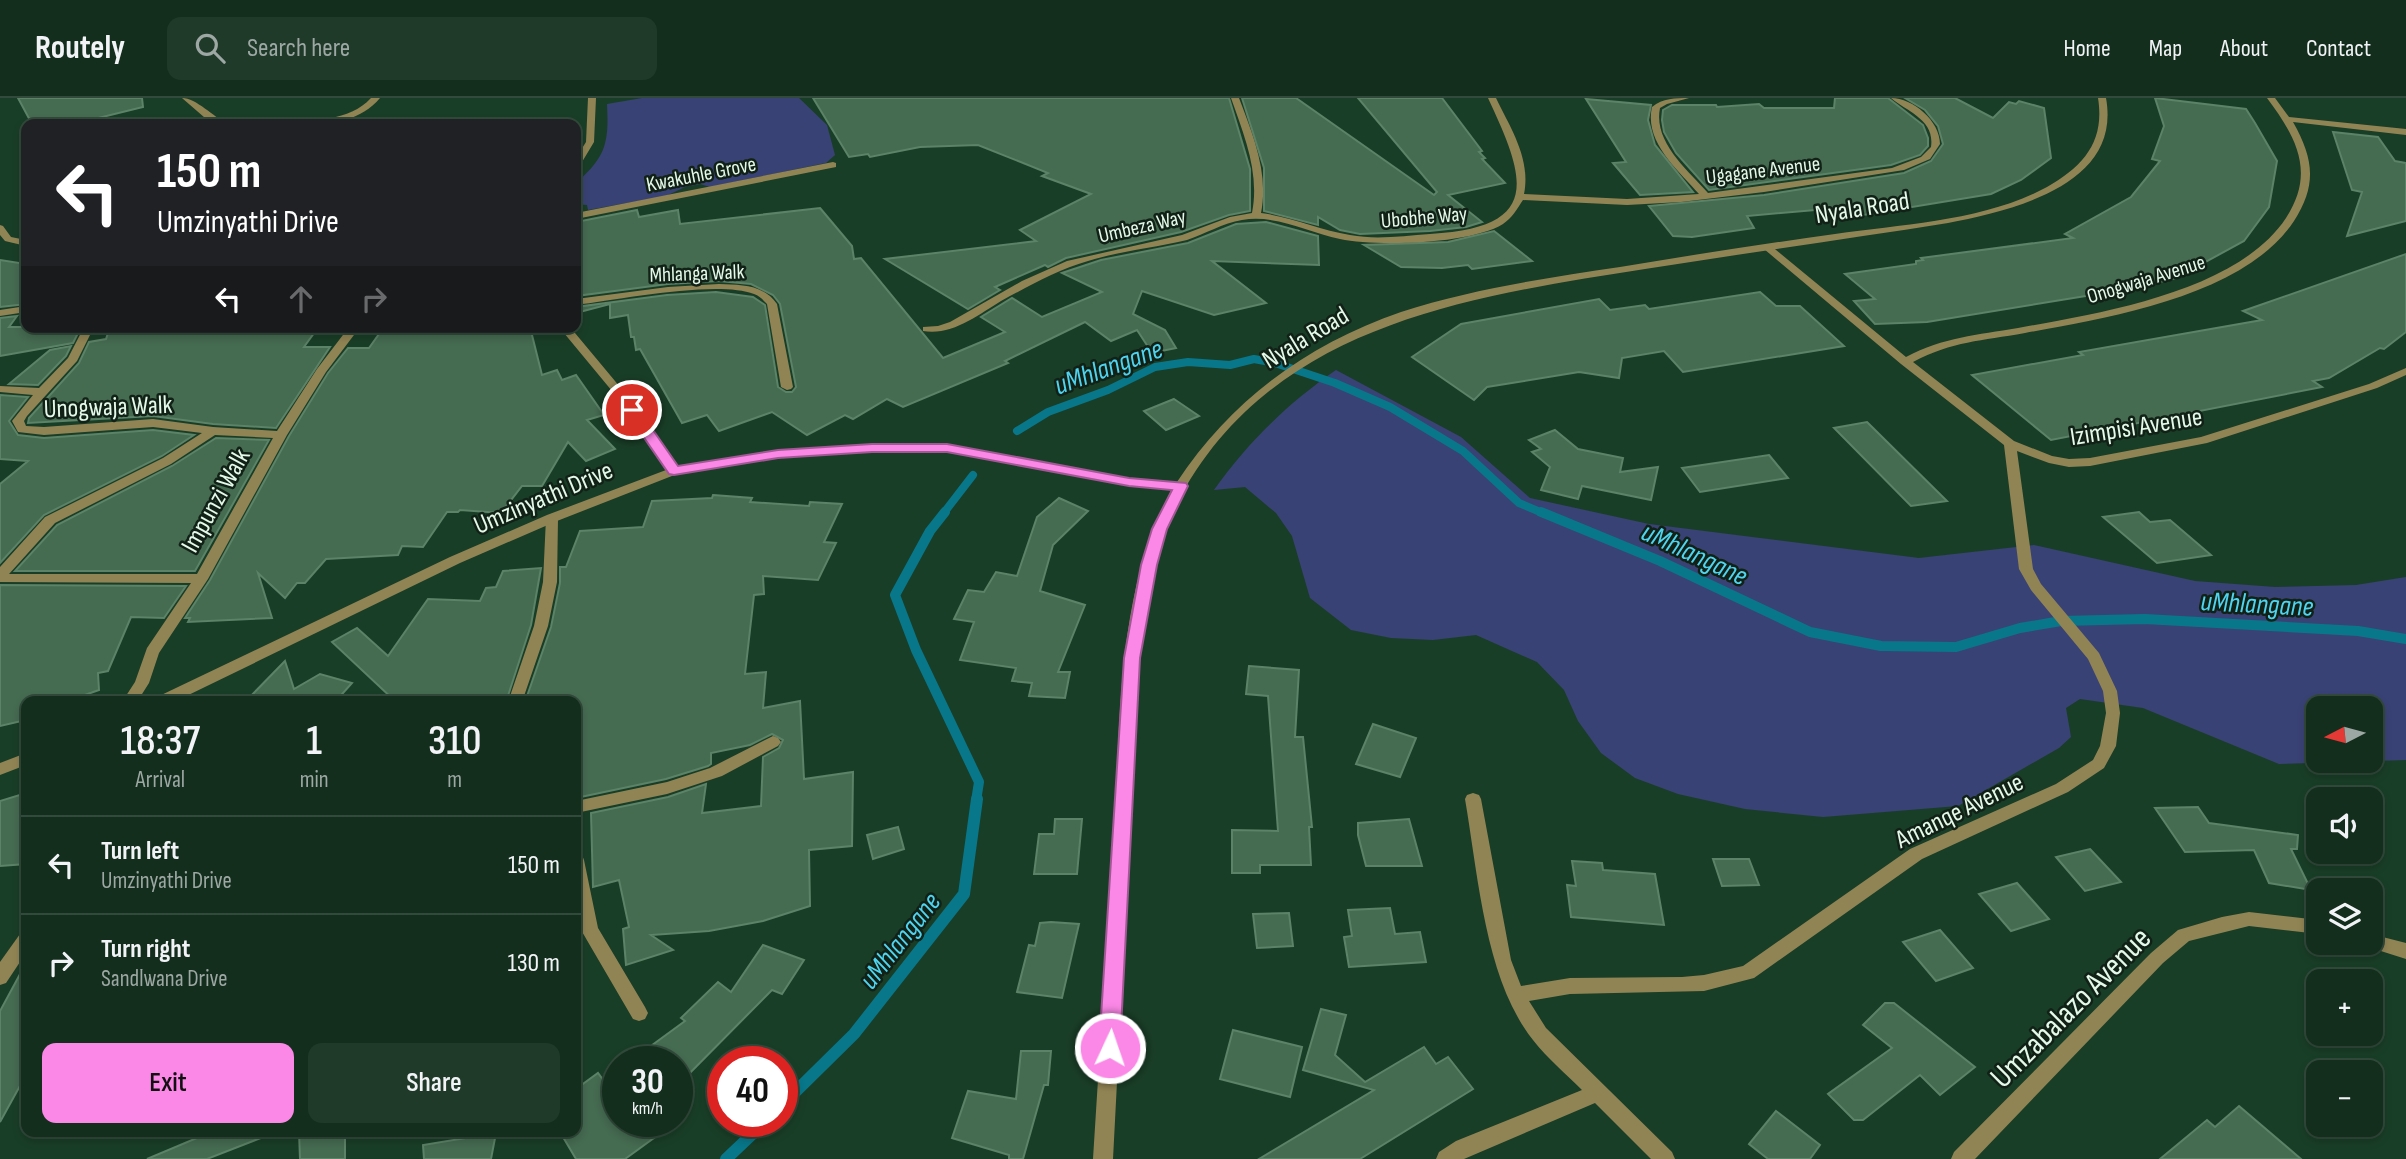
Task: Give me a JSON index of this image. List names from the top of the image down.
{
  "streets": {
    "street": [
      "Ugagane Avenue",
      "Kwakuhle Grove",
      "Nyala Road",
      "Ubobhe Way",
      "Umbeza Way",
      "Mhlanga Walk",
      "Onogwaja Avenue",
      "Unogwaja Walk",
      "Izimpisi Avenue",
      "Umzinyathi Drive",
      "Impunzi Walk",
      "Amanqe Avenue",
      "Umzabalazo Avenue"
    ]
  },
  "crossings": [
    ["Ugagane Avenue", "Ubobhe Way"],
    ["Nyala Road", "Izimpisi Avenue"],
    ["Nyala Road", "Umzinyathi Drive"],
    ["Ubobhe Way", "Umbeza Way"],
    ["Onogwaja Avenue", "Izimpisi Avenue"],
    ["Unogwaja Walk", "Impunzi Walk"],
    ["Izimpisi Avenue", "Amanqe Avenue"]
  ],
  "water": ["uMhlangane"],
  "north": "left",
  "page": {
    "header": "Routely",
    "search": "Search here",
    "nav": [
      "Home",
      "Map",
      "About",
      "Contact"
    ],
    "turn": ["150 m", "Umzinyathi Drive"],
    "map_buttons": ["+", "−"],
    "eta": [
      "18:37",
      "Arrival",
      "1",
      "min",
      "310",
      "m"
    ],
    "list": [
      {
        "name": "Turn left",
        "note": "Umzinyathi Drive",
        "value": "150 m"
      },
      {
        "name": "Turn right",
        "note": "Sandlwana Drive",
        "value": "130 m"
      }
    ],
    "buttons": ["Exit", "Share"],
    "speed": "30 km/h",
    "limit": "40"
  }
}
